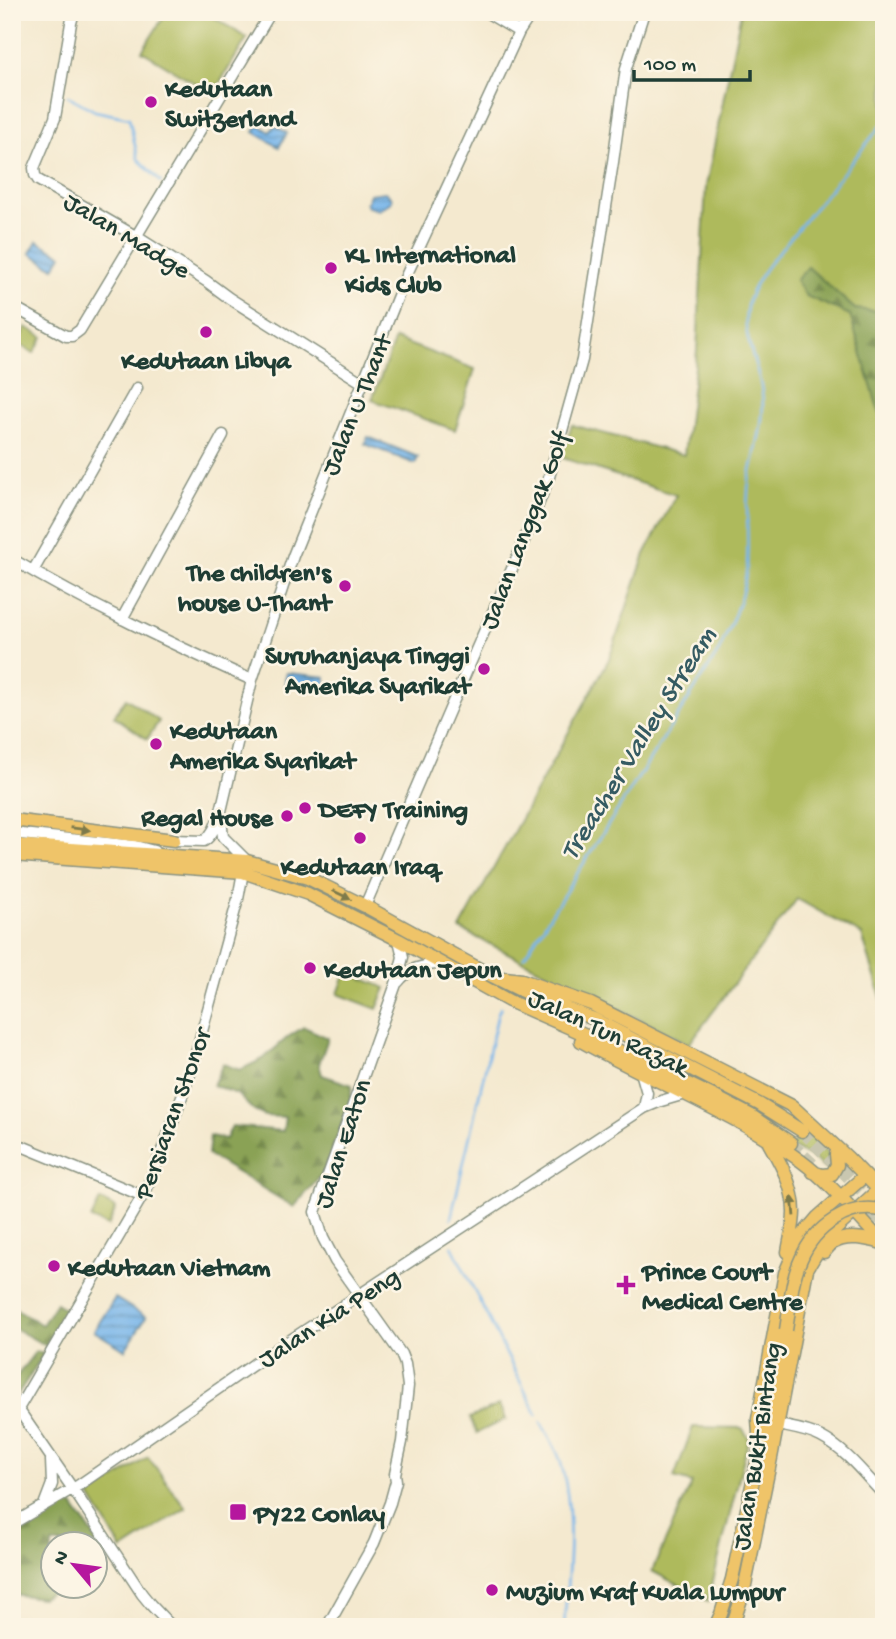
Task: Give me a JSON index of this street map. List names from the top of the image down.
{
  "streets": {
    "main road": ["Jalan Tun Razak", "Jalan Bukit Bintang"],
    "street": [
      "Jalan Madge",
      "Jalan U Thant",
      "Jalan Langgak Golf",
      "Persiaran Stonor",
      "Jalan Eaton",
      "Jalan Kia Peng"
    ]
  },
  "crossings": [
    ["Jalan Madge", "Jalan U Thant"],
    ["Jalan U Thant", "Jalan Tun Razak"],
    ["Jalan U Thant", "Persiaran Stonor"],
    ["Jalan Langgak Golf", "Jalan Tun Razak"],
    ["Jalan Tun Razak", "Persiaran Stonor"],
    ["Jalan Tun Razak", "Jalan Eaton"],
    ["Jalan Eaton", "Jalan Kia Peng"]
  ],
  "water": ["Treacher Valley Stream"],
  "places": {
    "other": [
      "Kedutaan Switzerland",
      "KL International Kids Club",
      "Kedutaan Libya",
      "The children's house U-Thant",
      "Suruhanjaya Tinggi Amerika Syarikat",
      "Kedutaan Amerika Syarikat",
      "DEFY Training",
      "Regal House",
      "Kedutaan Iraq",
      "Kedutaan Jepun",
      "Kedutaan Vietnam",
      "Muzium Kraf Kuala Lumpur"
    ],
    "health": ["Prince Court Medical Centre"],
    "transit": ["PY22 Conlay"]
  },
  "scale_bar": "100 m",
  "north": "top left"
}
